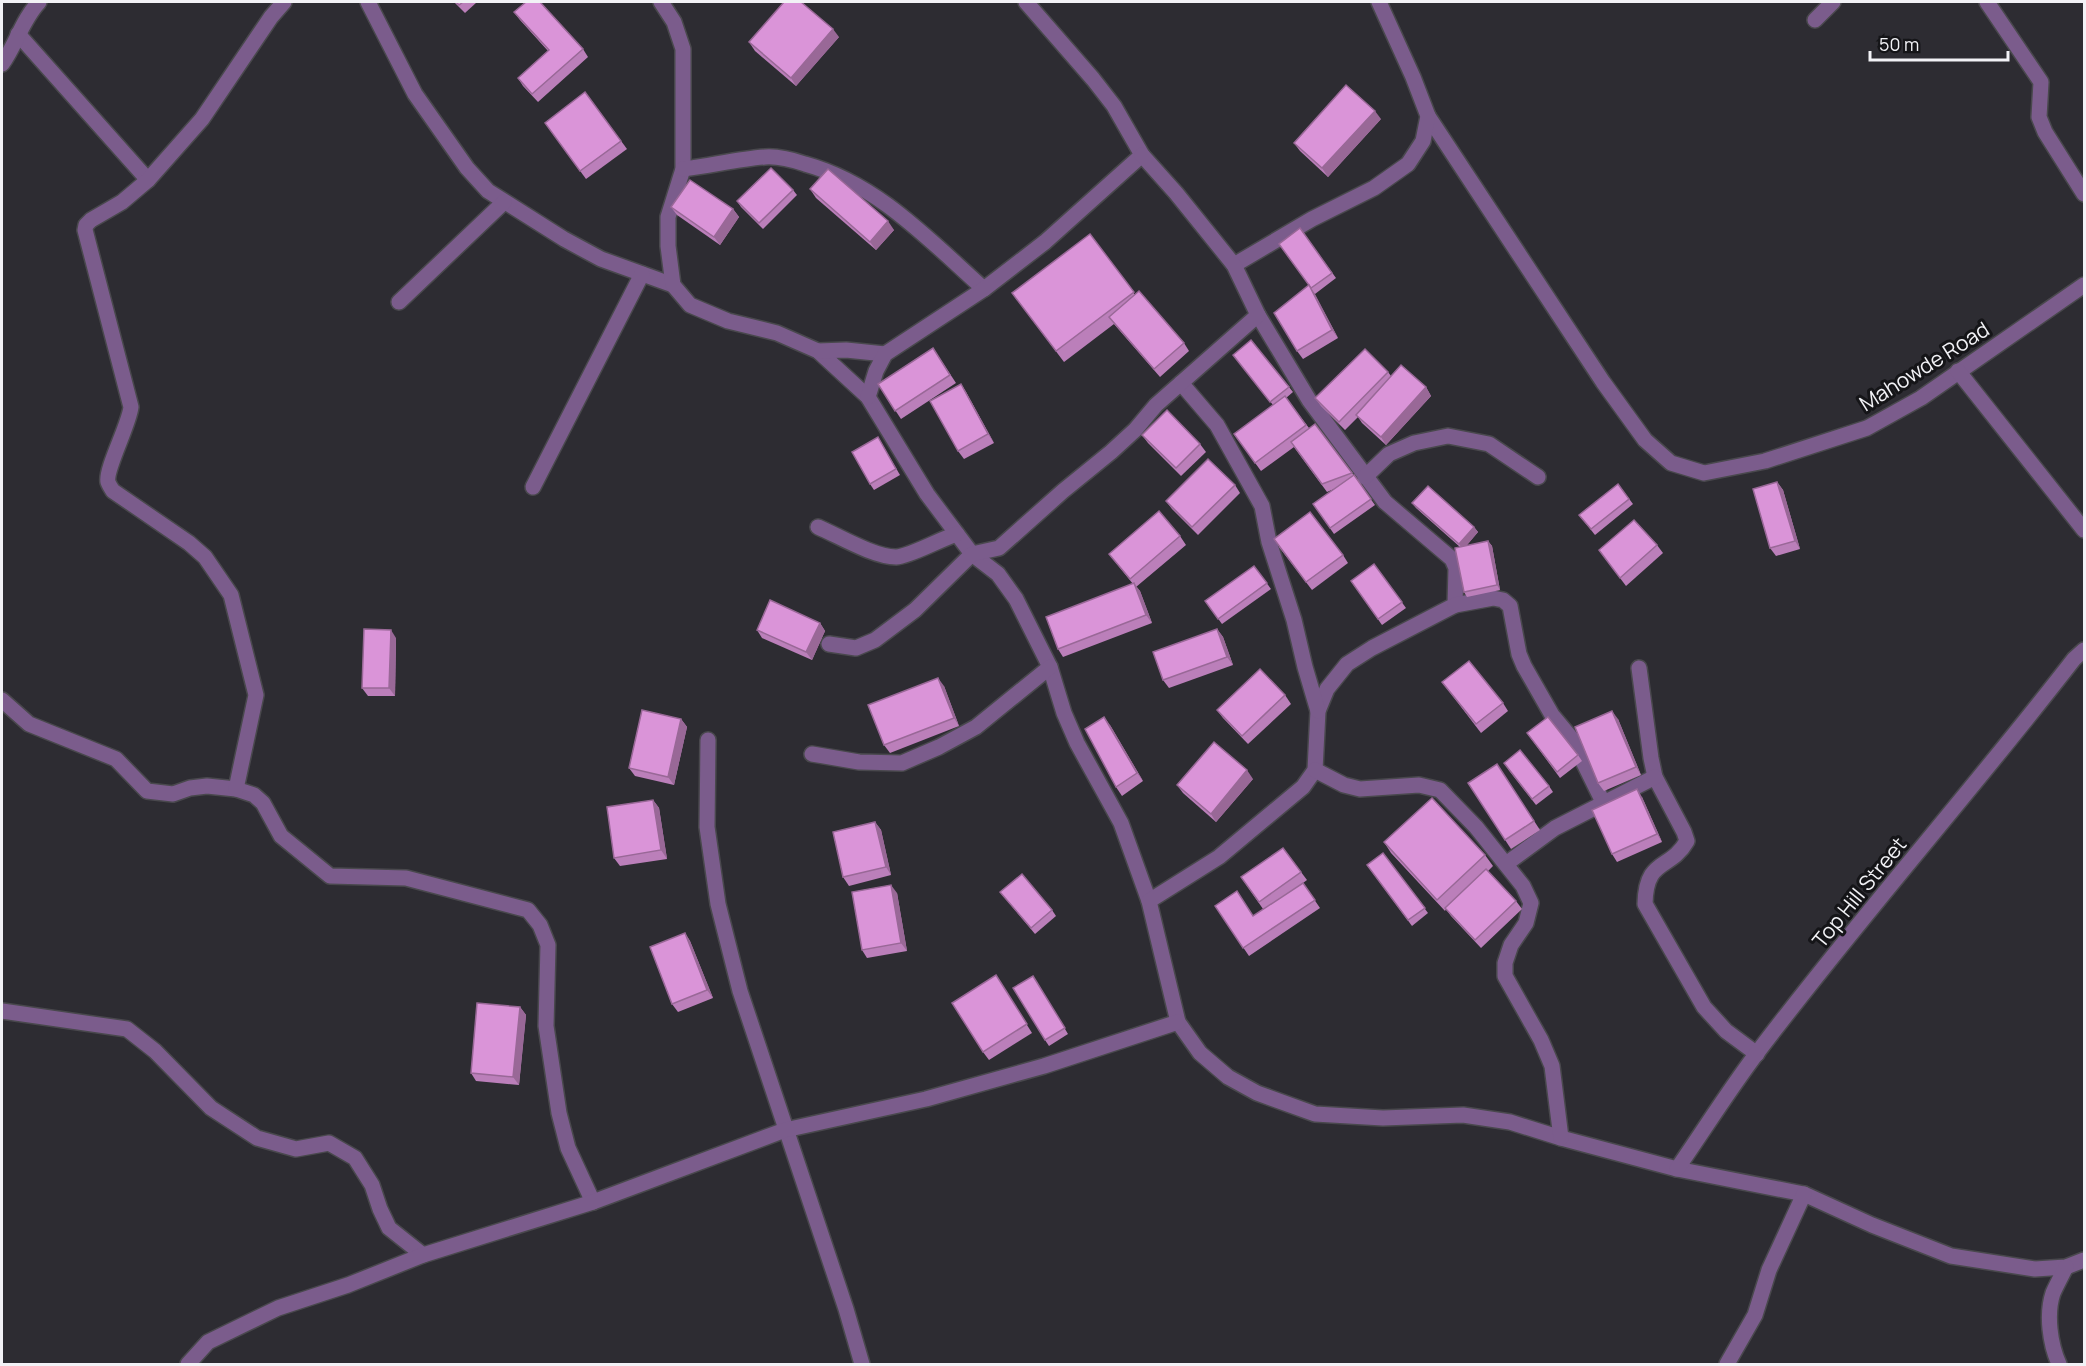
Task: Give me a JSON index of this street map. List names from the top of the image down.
{
  "streets": {
    "street": ["Mahowde Road", "Top Hill Street"]
  },
  "scale_bar": "50 m"
}
